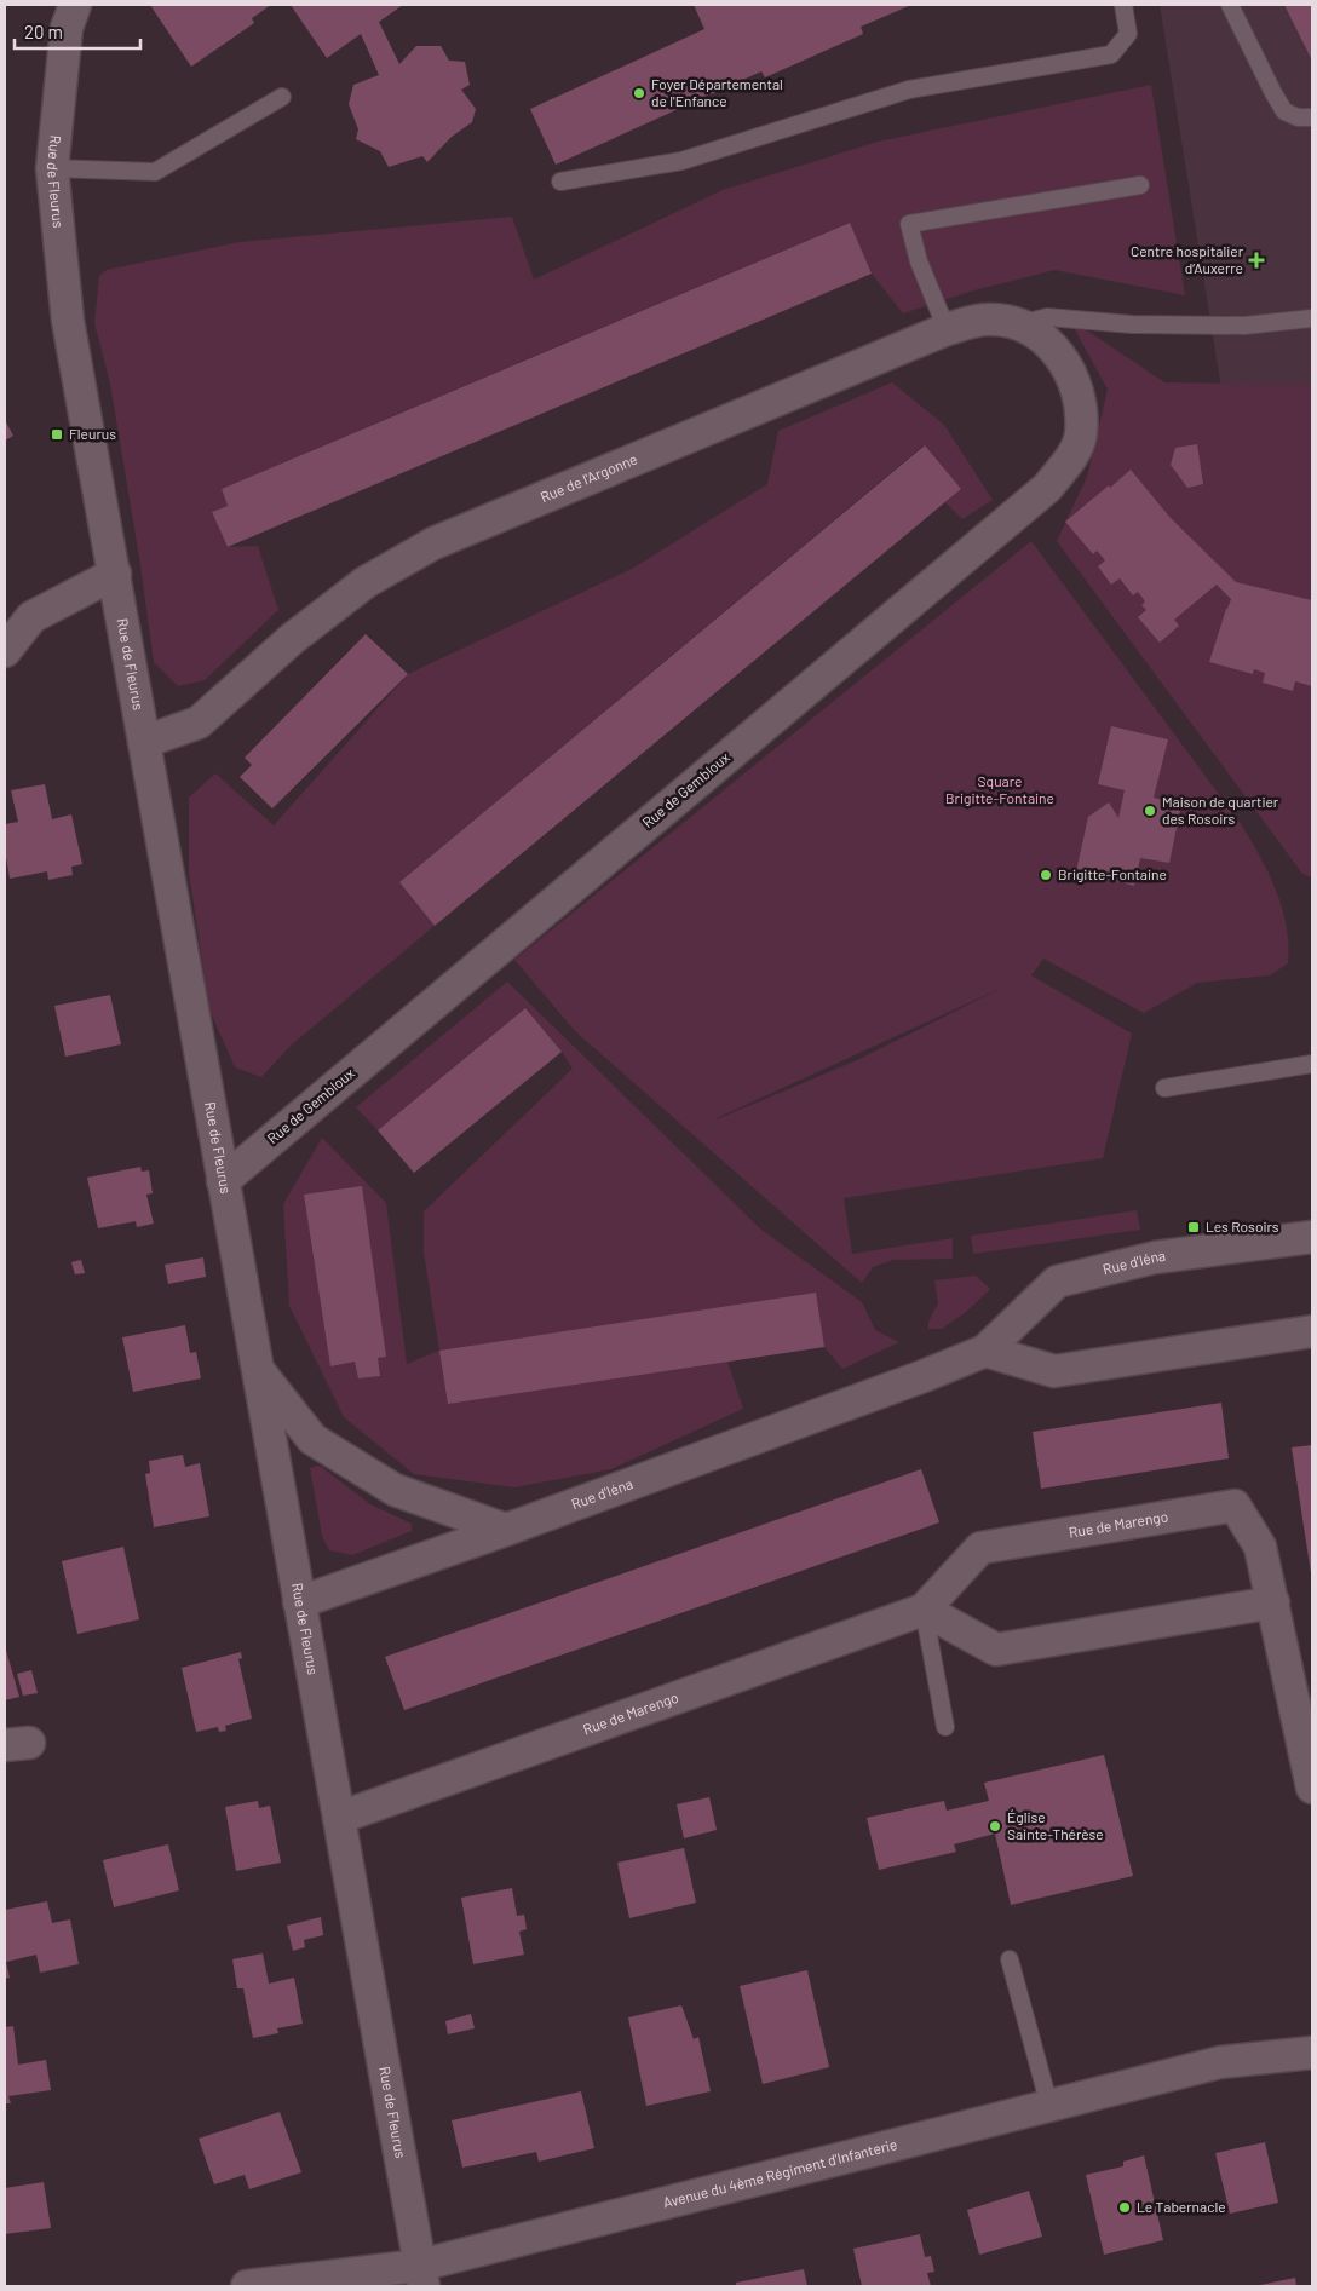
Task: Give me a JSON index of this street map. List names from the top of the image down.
{
  "streets": {
    "street": [
      "Rue de Fleurus",
      "Rue de l'Argonne",
      "Rue de Gembloux",
      "Rue d'Iéna",
      "Rue de Marengo",
      "Avenue du 4ème Régiment d'Infanterie"
    ]
  },
  "crossings": [
    ["Rue de Fleurus", "Rue de l'Argonne"],
    ["Rue de Fleurus", "Rue de Gembloux"],
    ["Rue de Fleurus", "Rue d'Iéna"],
    ["Rue de Fleurus", "Rue de Marengo"],
    ["Rue de Fleurus", "Avenue du 4ème Régiment d'Infanterie"],
    ["Rue de l'Argonne", "Rue de Gembloux"]
  ],
  "parks": ["Square Brigitte-Fontaine"],
  "places": {
    "other": [
      "Foyer Départemental de l'Enfance",
      "Maison de quartier des Rosoirs",
      "Brigitte-Fontaine",
      "Église Sainte-Thérèse",
      "Le Tabernacle"
    ],
    "health": ["Centre hospitalier d’Auxerre"],
    "transit": ["Fleurus", "Les Rosoirs"]
  },
  "scale_bar": "20 m"
}
